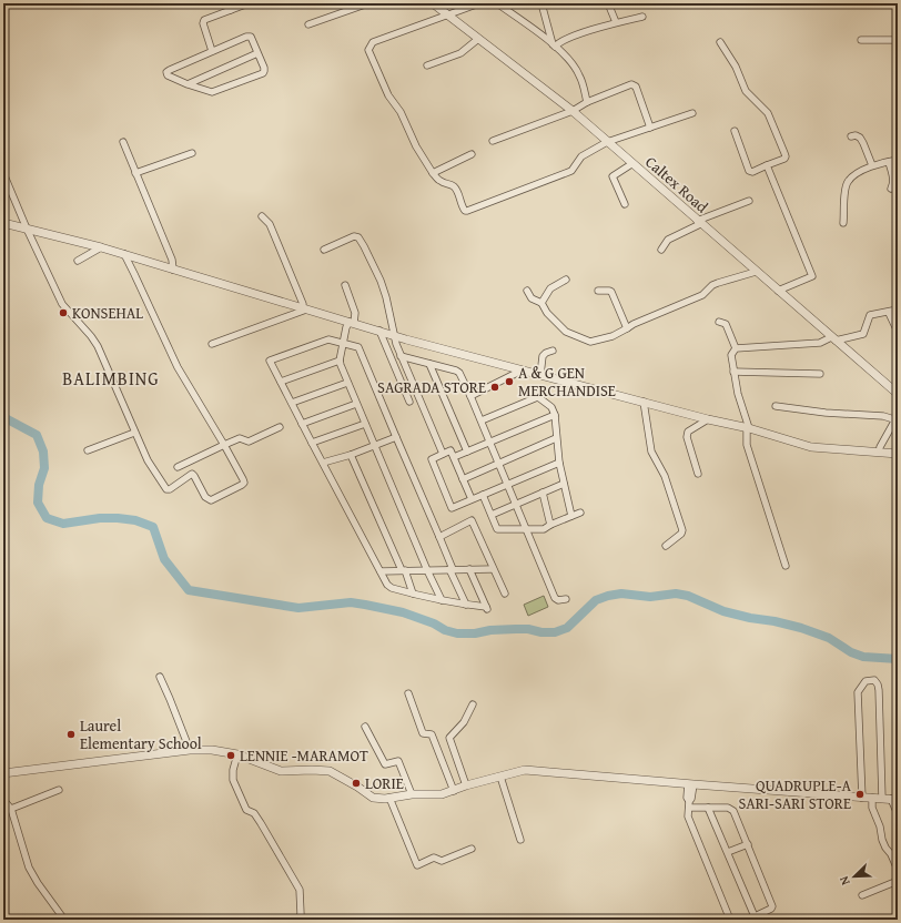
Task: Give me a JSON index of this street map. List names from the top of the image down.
{
  "streets": {
    "street": ["Caltex Road"]
  },
  "districts": ["BALIMBING"],
  "places": [
    "KONSEHAL",
    "A & G GEN MERCHANDISE",
    "SAGRADA STORE",
    "Laurel Elementary School",
    "LENNIE -MARAMOT",
    "LORIE",
    "QUADRUPLE-A SARI-SARI STORE"
  ],
  "north": "bottom left"
}
